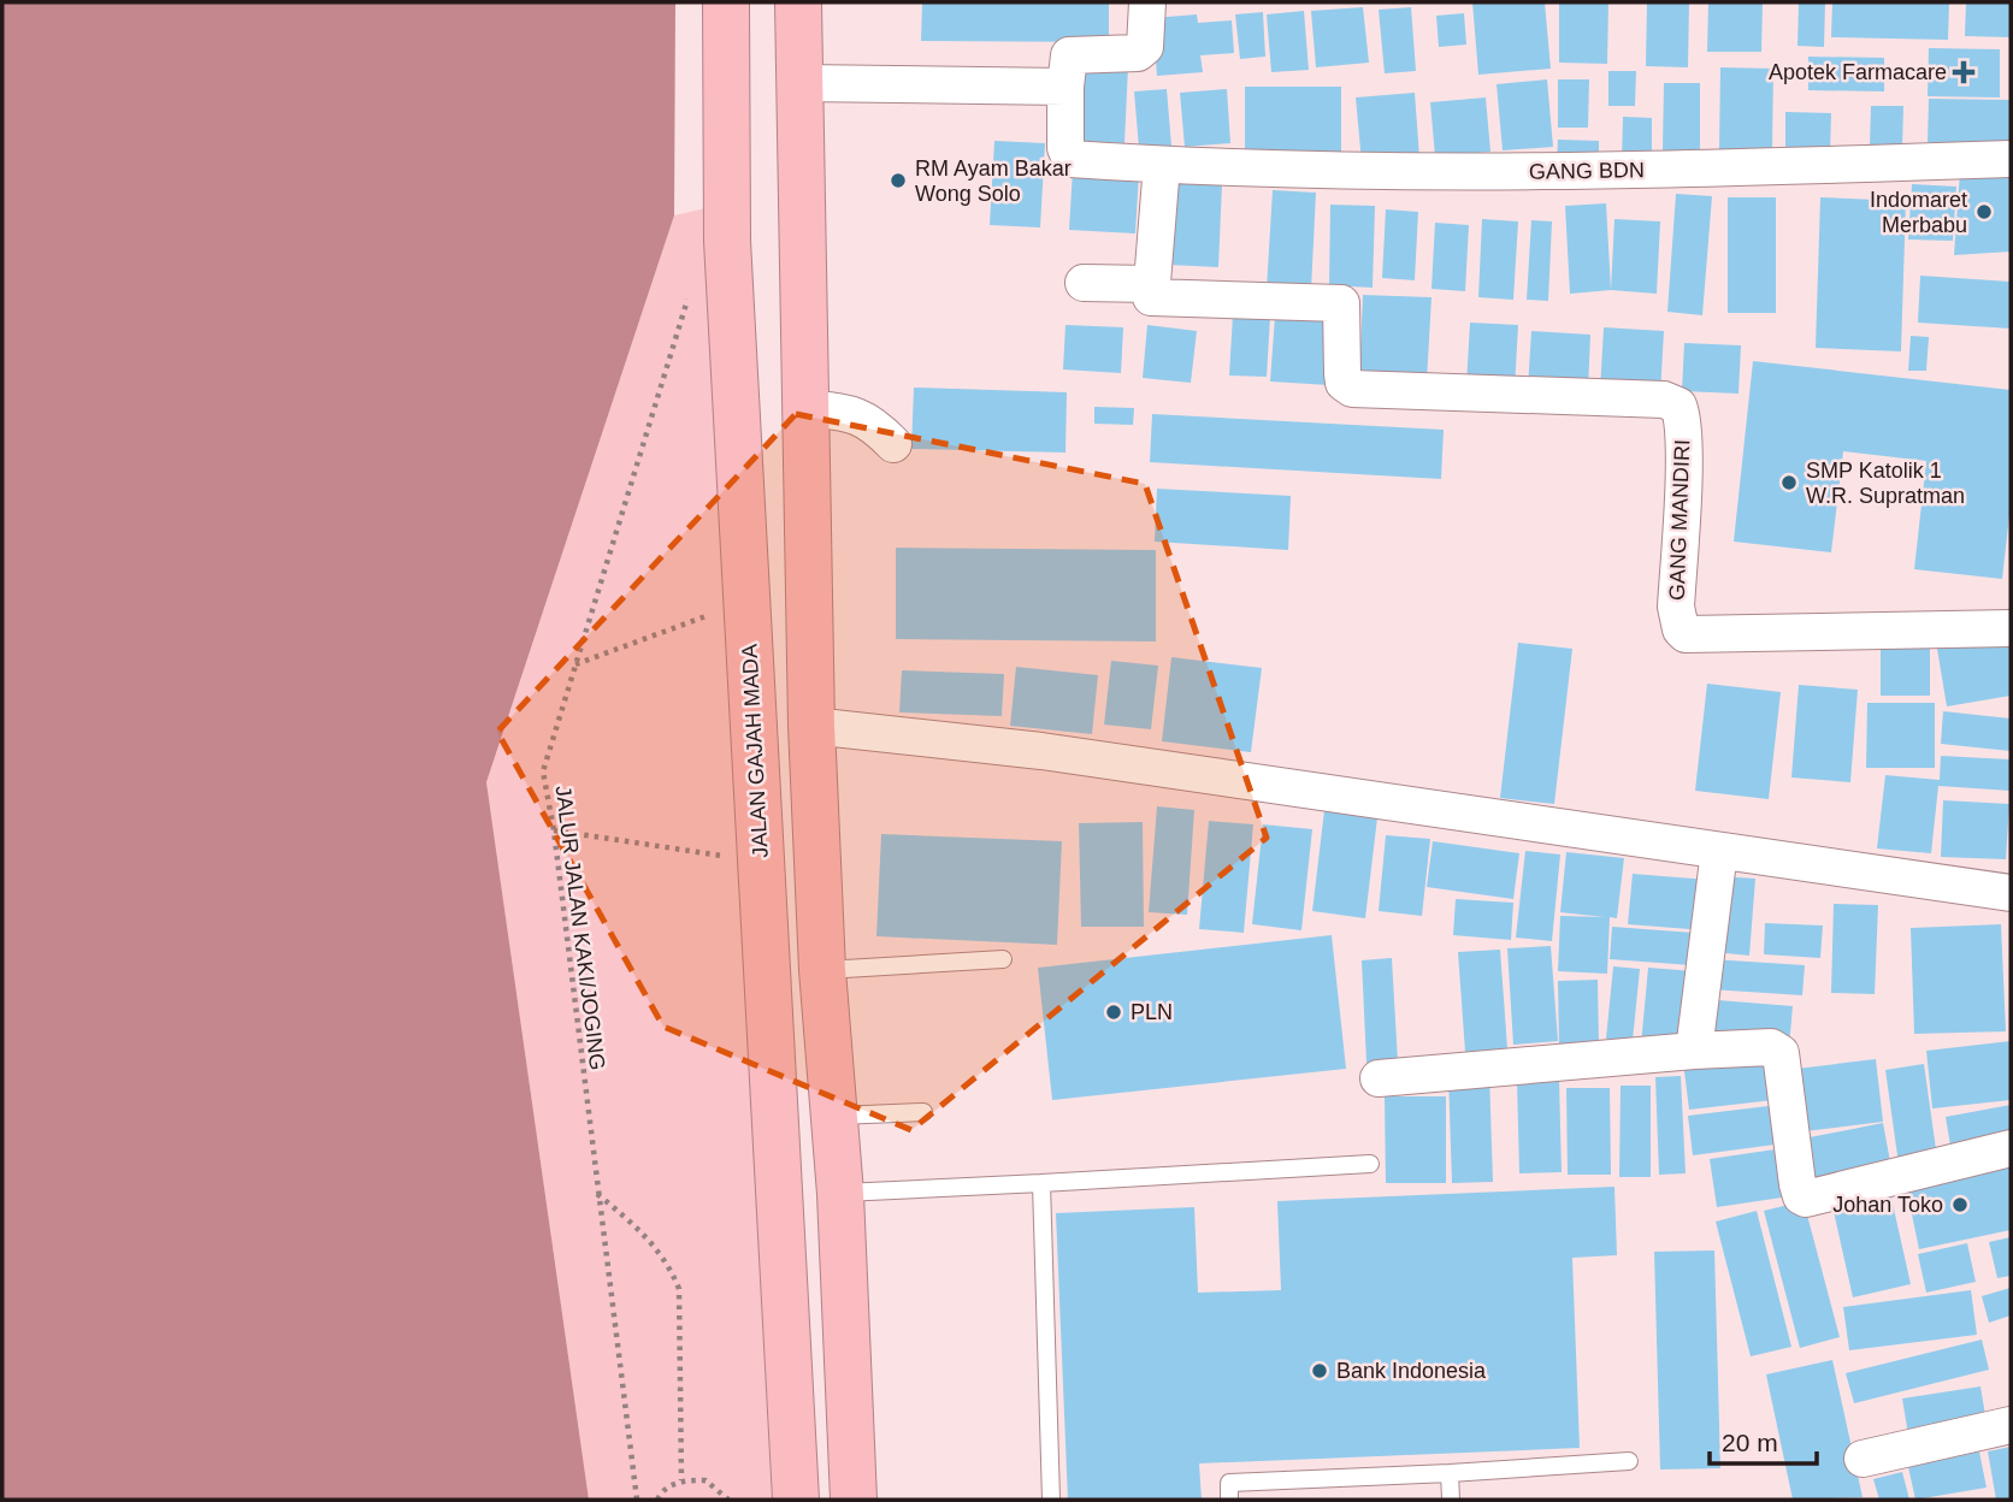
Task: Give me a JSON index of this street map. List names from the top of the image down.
{
  "streets": {
    "highway": ["JALAN GAJAH MADA"],
    "street": ["GANG BDN", "GANG MANDIRI"],
    "path": ["JALUR JALAN KAKI/JOGING"]
  },
  "places": {
    "health": ["Apotek Farmacare"],
    "other": [
      "RM Ayam Bakar Wong Solo",
      "Indomaret Merbabu",
      "SMP Katolik 1 W.R. Supratman",
      "PLN",
      "Johan Toko",
      "Bank Indonesia"
    ]
  },
  "scale_bar": "20 m"
}
